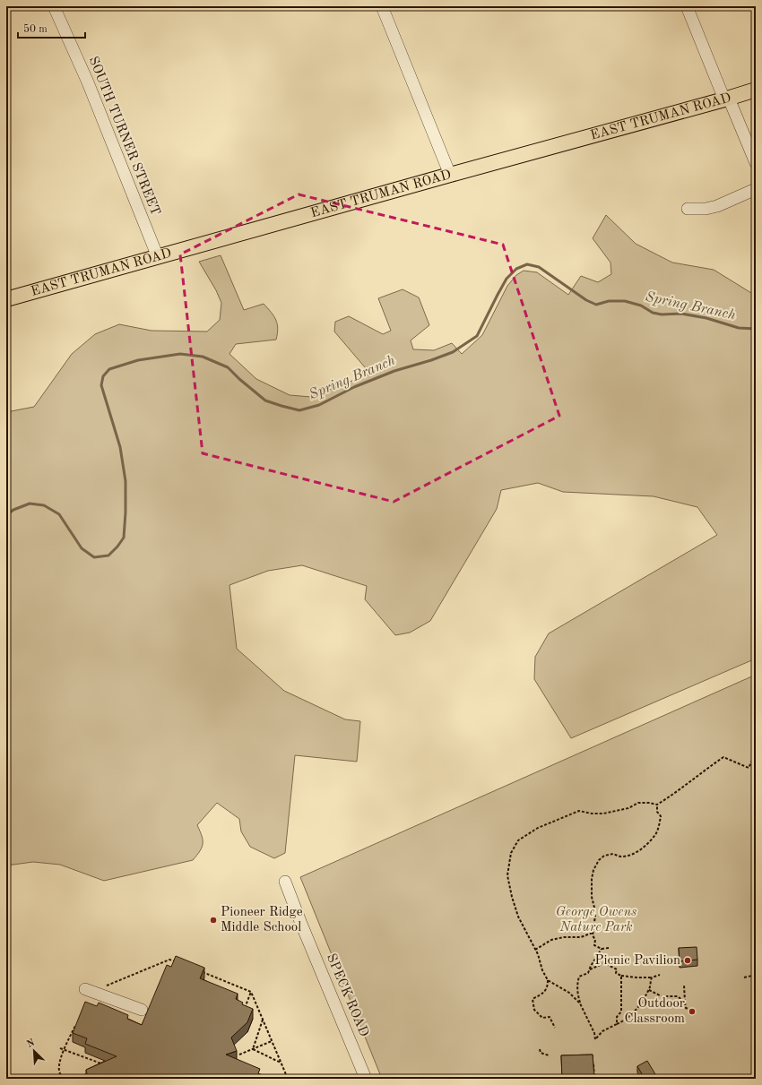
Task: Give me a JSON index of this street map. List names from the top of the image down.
{
  "streets": {
    "main road": ["EAST TRUMAN ROAD"],
    "street": ["SOUTH TURNER STREET", "SPECK ROAD"]
  },
  "crossings": [
    ["EAST TRUMAN ROAD", "SOUTH TURNER STREET"]
  ],
  "water": ["Spring Branch"],
  "parks": ["George Owens Nature Park"],
  "places": ["Pioneer Ridge Middle School", "Picnic Pavilion", "Outdoor Classroom"],
  "scale_bar": "50 m",
  "north": "top left"
}
